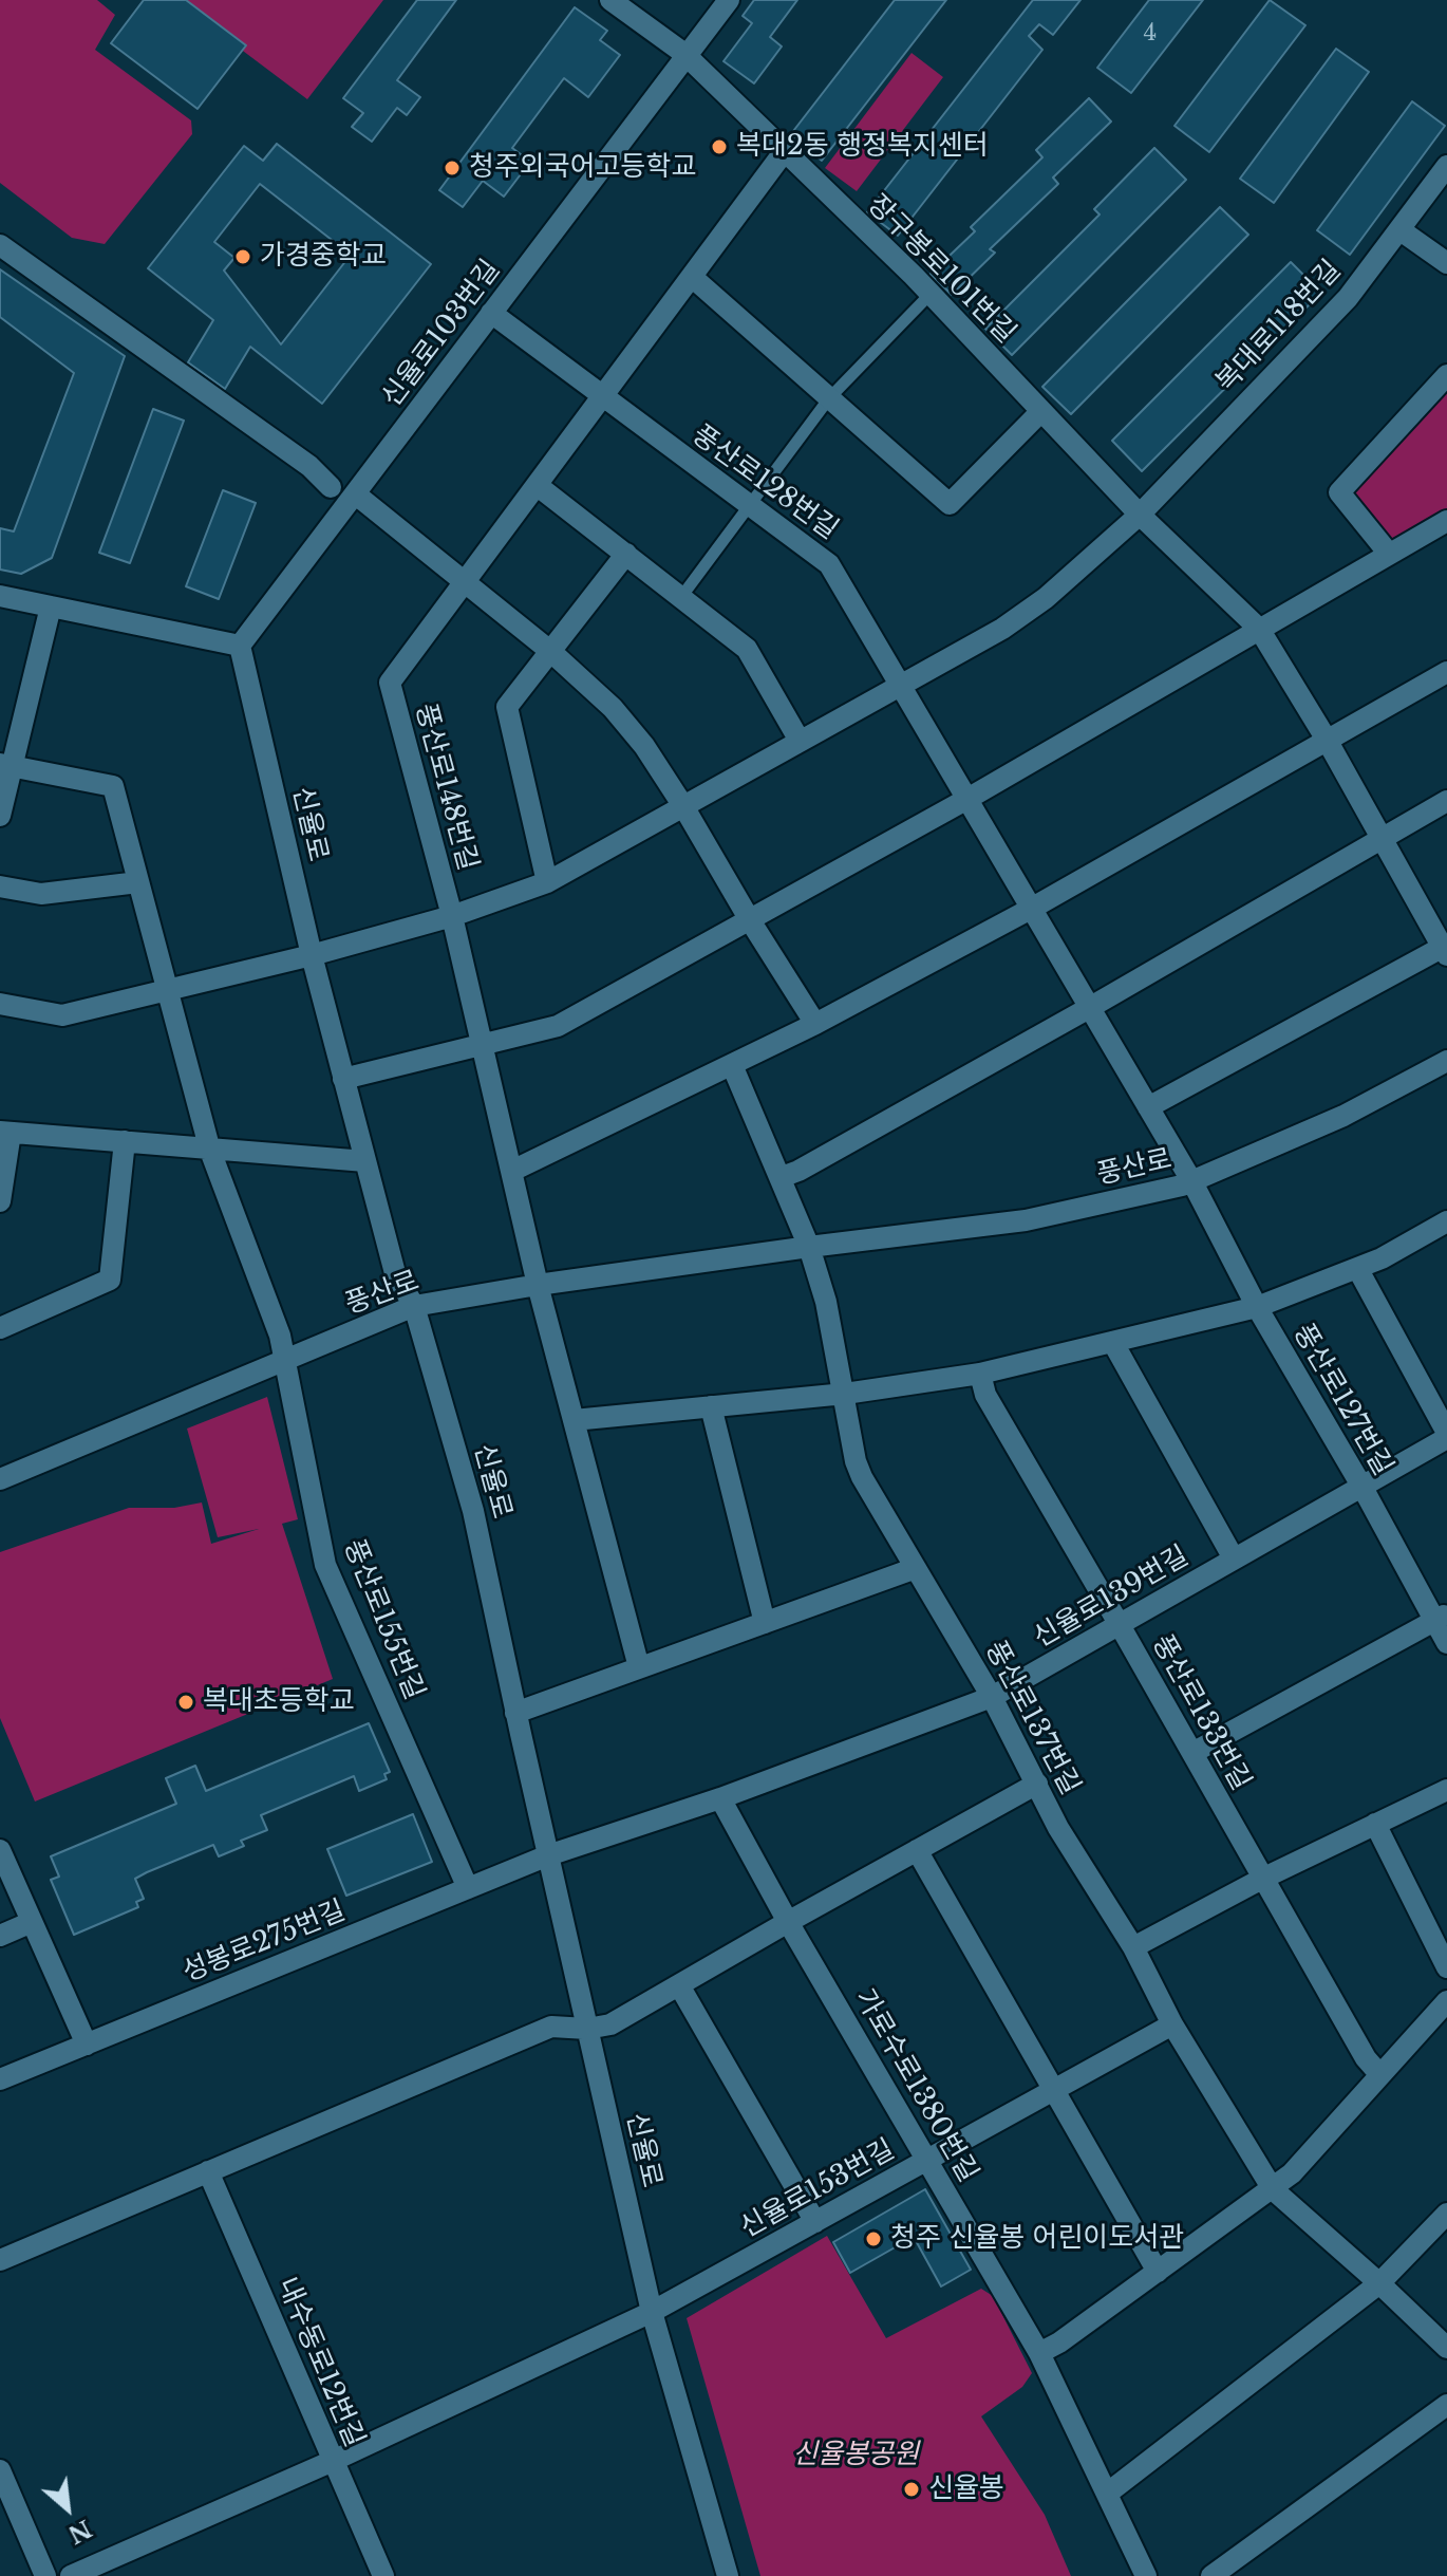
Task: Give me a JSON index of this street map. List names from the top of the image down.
{
  "streets": {
    "street": [
      "장구봉로101번길",
      "복대로118번길",
      "신율로103번길",
      "풍산로128번길",
      "풍산로148번길",
      "신율로",
      "풍산로",
      "풍산로127번길",
      "신율로139번길",
      "풍산로155번길",
      "풍산로133번길",
      "풍산로137번길",
      "성봉로275번길",
      "가로수로1380번길",
      "신율로153번길",
      "내수동로12번길"
    ]
  },
  "crossings": [
    ["장구봉로101번길", "복대로118번길"],
    ["장구봉로101번길", "신율로103번길"],
    ["장구봉로101번길", "풍산로148번길"],
    ["복대로118번길", "풍산로128번길"],
    ["복대로118번길", "풍산로148번길"],
    ["복대로118번길", "신율로"],
    ["복대로118번길", "풍산로155번길"],
    ["신율로103번길", "풍산로128번길"],
    ["신율로103번길", "신율로"],
    ["풍산로128번길", "풍산로148번길"],
    ["풍산로128번길", "풍산로"],
    ["풍산로128번길", "풍산로127번길"],
    ["풍산로148번길", "풍산로"],
    ["신율로", "풍산로"],
    ["신율로", "신율로139번길"],
    ["신율로", "성봉로275번길"],
    ["신율로", "신율로153번길"],
    ["풍산로", "풍산로127번길"],
    ["풍산로", "풍산로155번길"],
    ["풍산로", "풍산로137번길"],
    ["풍산로127번길", "신율로139번길"],
    ["신율로139번길", "풍산로133번길"],
    ["신율로139번길", "풍산로137번길"],
    ["신율로139번길", "성봉로275번길"],
    ["신율로139번길", "가로수로1380번길"],
    ["풍산로155번길", "성봉로275번길"],
    ["풍산로137번길", "신율로153번길"],
    ["가로수로1380번길", "신율로153번길"],
    ["신율로153번길", "내수동로12번길"]
  ],
  "parks": ["신율봉공원"],
  "places": [
    "복대2동 행정복지센터",
    "청주외국어고등학교",
    "가경중학교",
    "복대초등학교",
    "청주 신율봉 어린이도서관",
    "신율봉"
  ],
  "house_numbers": ["4"],
  "north": "bottom right"
}
